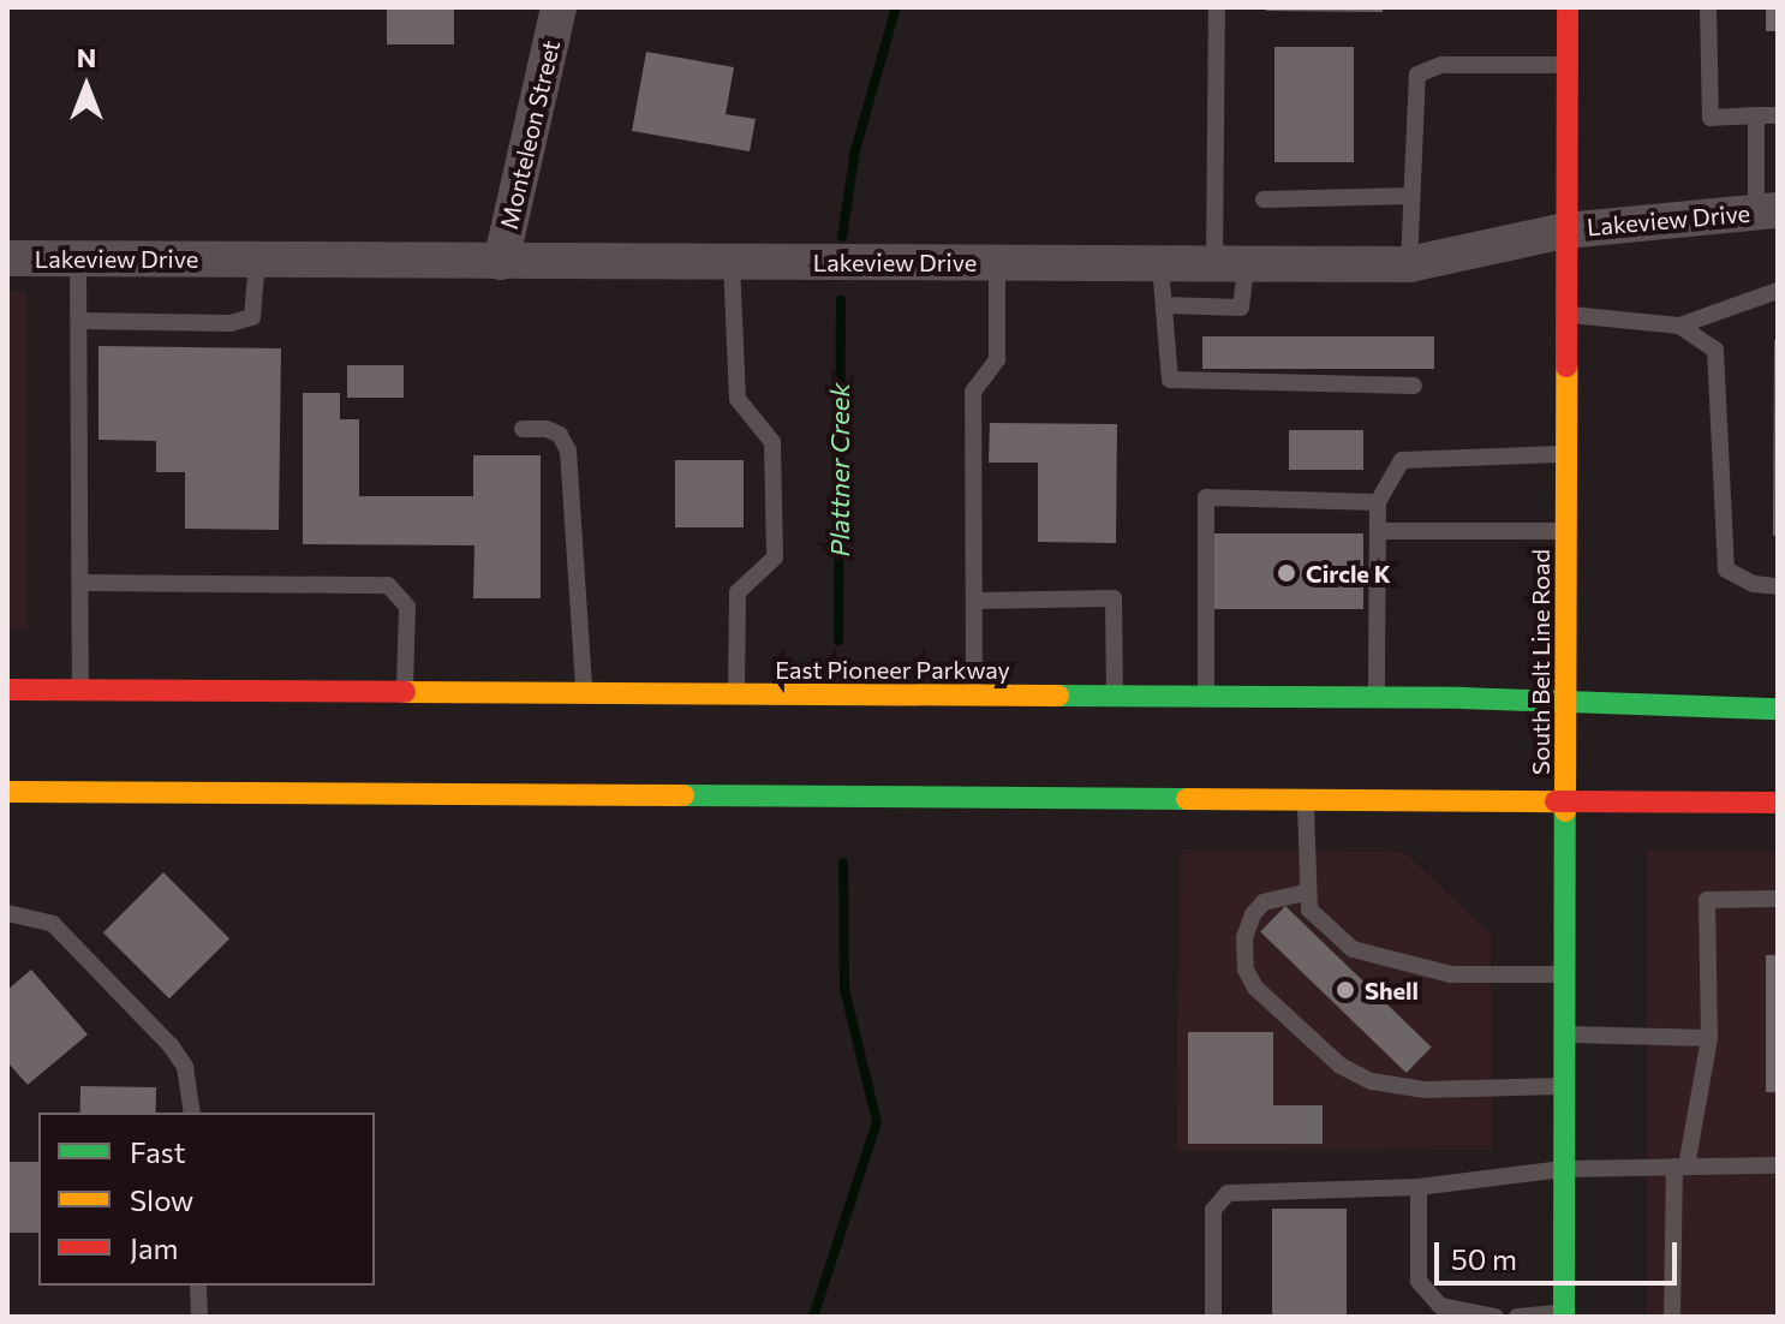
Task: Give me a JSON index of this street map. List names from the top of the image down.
{
  "streets": {
    "main road": ["South Belt Line Road", "East Pioneer Parkway"],
    "street": ["Monteleon Street", "Lakeview Drive"]
  },
  "crossings": [
    ["Monteleon Street", "Lakeview Drive"],
    ["Lakeview Drive", "South Belt Line Road"],
    ["South Belt Line Road", "East Pioneer Parkway"]
  ],
  "water": ["Plattner Creek"],
  "places": ["Circle K", "Shell"],
  "legend": ["Fast", "Slow", "Jam"],
  "scale_bar": "50 m",
  "north": "top"
}
